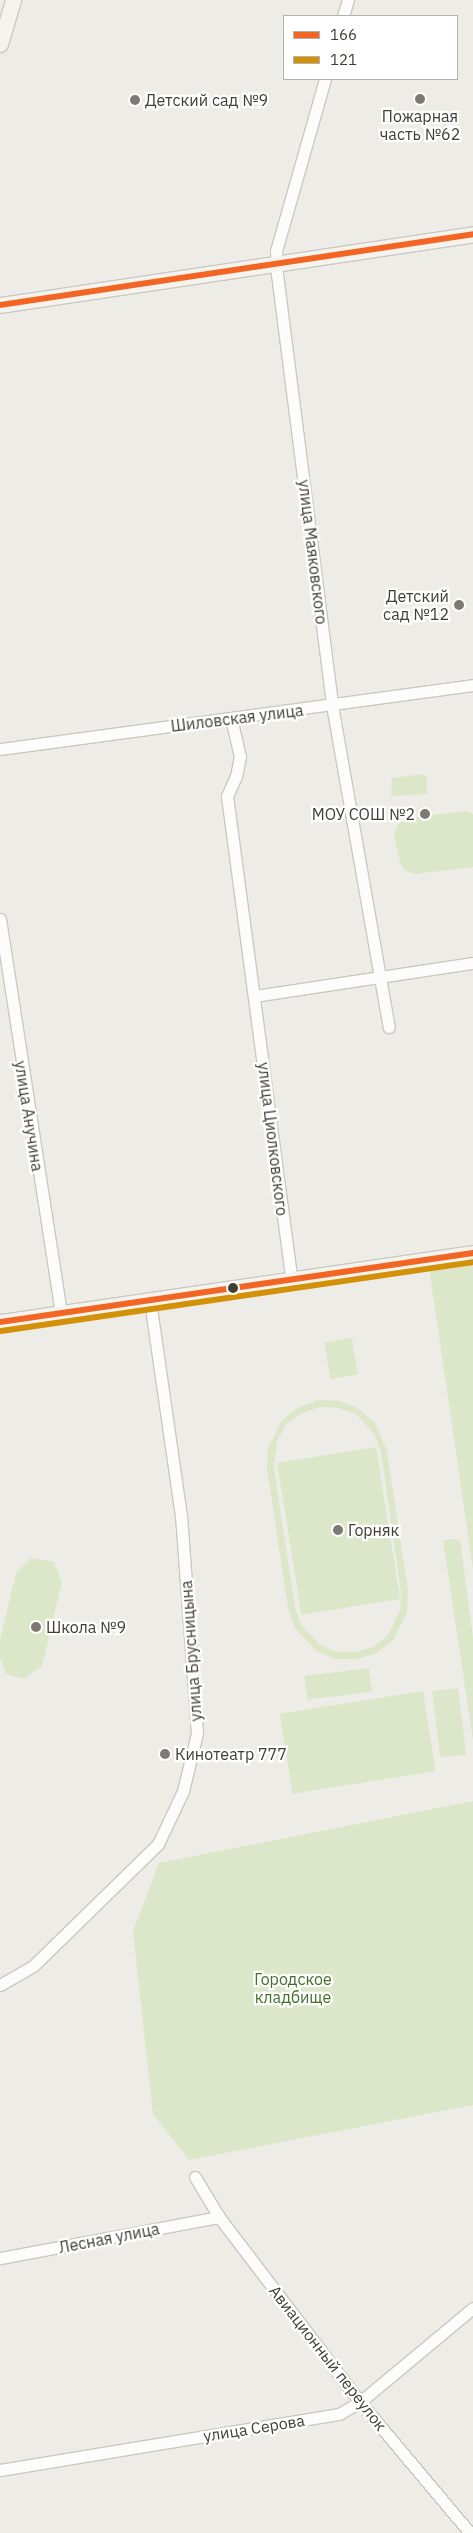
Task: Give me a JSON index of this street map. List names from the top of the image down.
{
  "streets": {
    "street": [
      "улица Маяковского",
      "Шиловская улица",
      "улица Анучина",
      "улица Циолковского",
      "улица Брусницына",
      "Лесная улица",
      "Авиационный переулок",
      "улица Серова"
    ]
  },
  "crossings": [
    ["улица Маяковского", "Шиловская улица"],
    ["Шиловская улица", "улица Циолковского"],
    ["Лесная улица", "Авиационный переулок"],
    ["Авиационный переулок", "улица Серова"]
  ],
  "parks": ["Городское кладбище"],
  "places": [
    "Пожарная часть №62",
    "Детский сад №9",
    "Детский сад №12",
    "МОУ СОШ №2",
    "Горняк",
    "Школа №9",
    "Кинотеатр 777"
  ],
  "lines": ["transit line 166", "transit line 121"],
  "legend": ["166", "121"]
}
